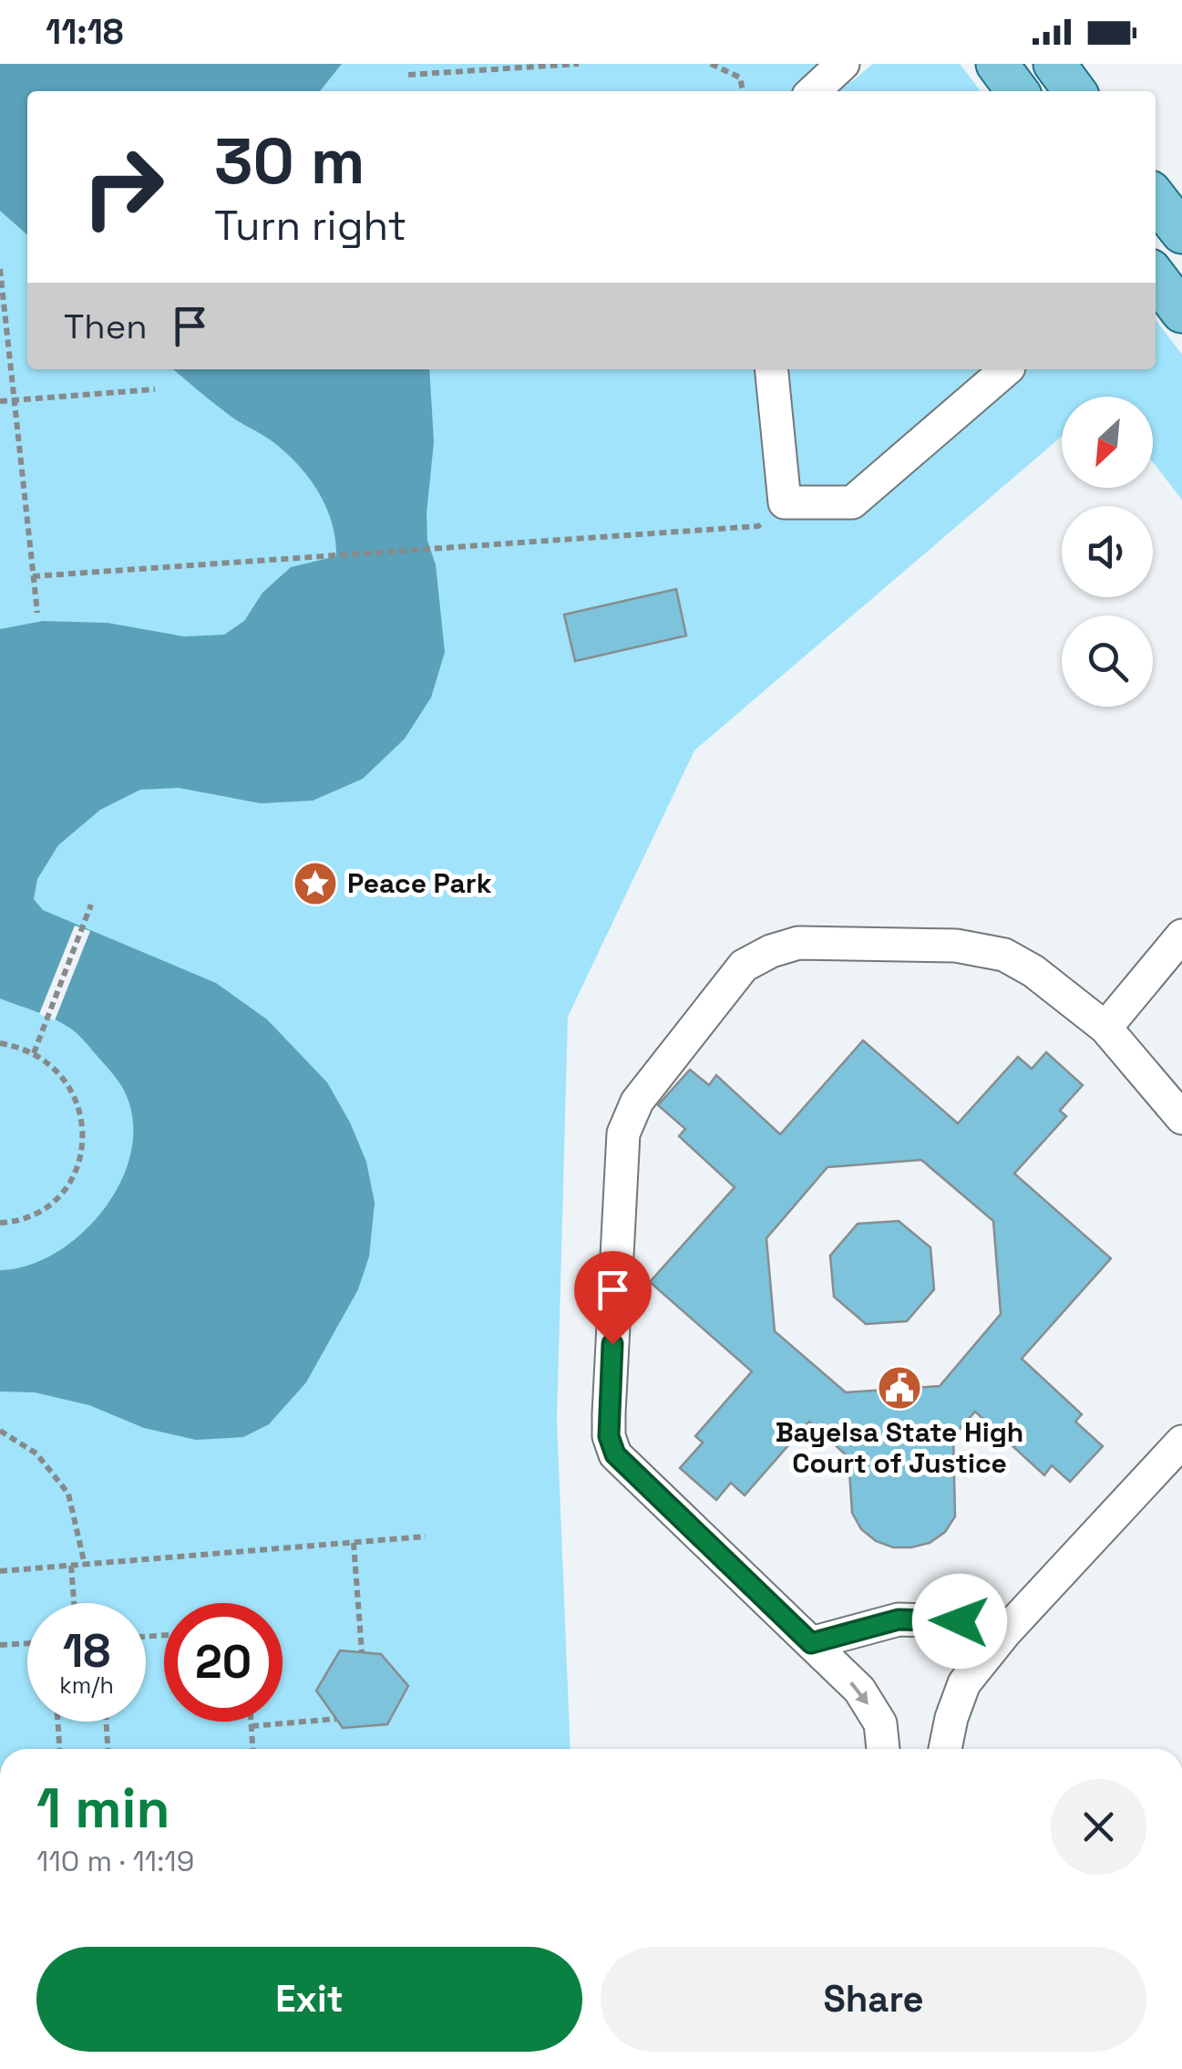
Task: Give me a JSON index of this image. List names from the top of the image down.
{
  "places": {
    "place": ["Peace Park"],
    "public building": ["Bayelsa State High Court of Justice"]
  },
  "north": "bottom left",
  "page": {
    "status": "11:18",
    "turn": ["30 m", "Turn right"],
    "then": "Then",
    "speed": "18 km/h",
    "limit": "20",
    "heading": ["1 min", "110 m · 11:19"],
    "buttons": ["Exit", "Share"]
  }
}
